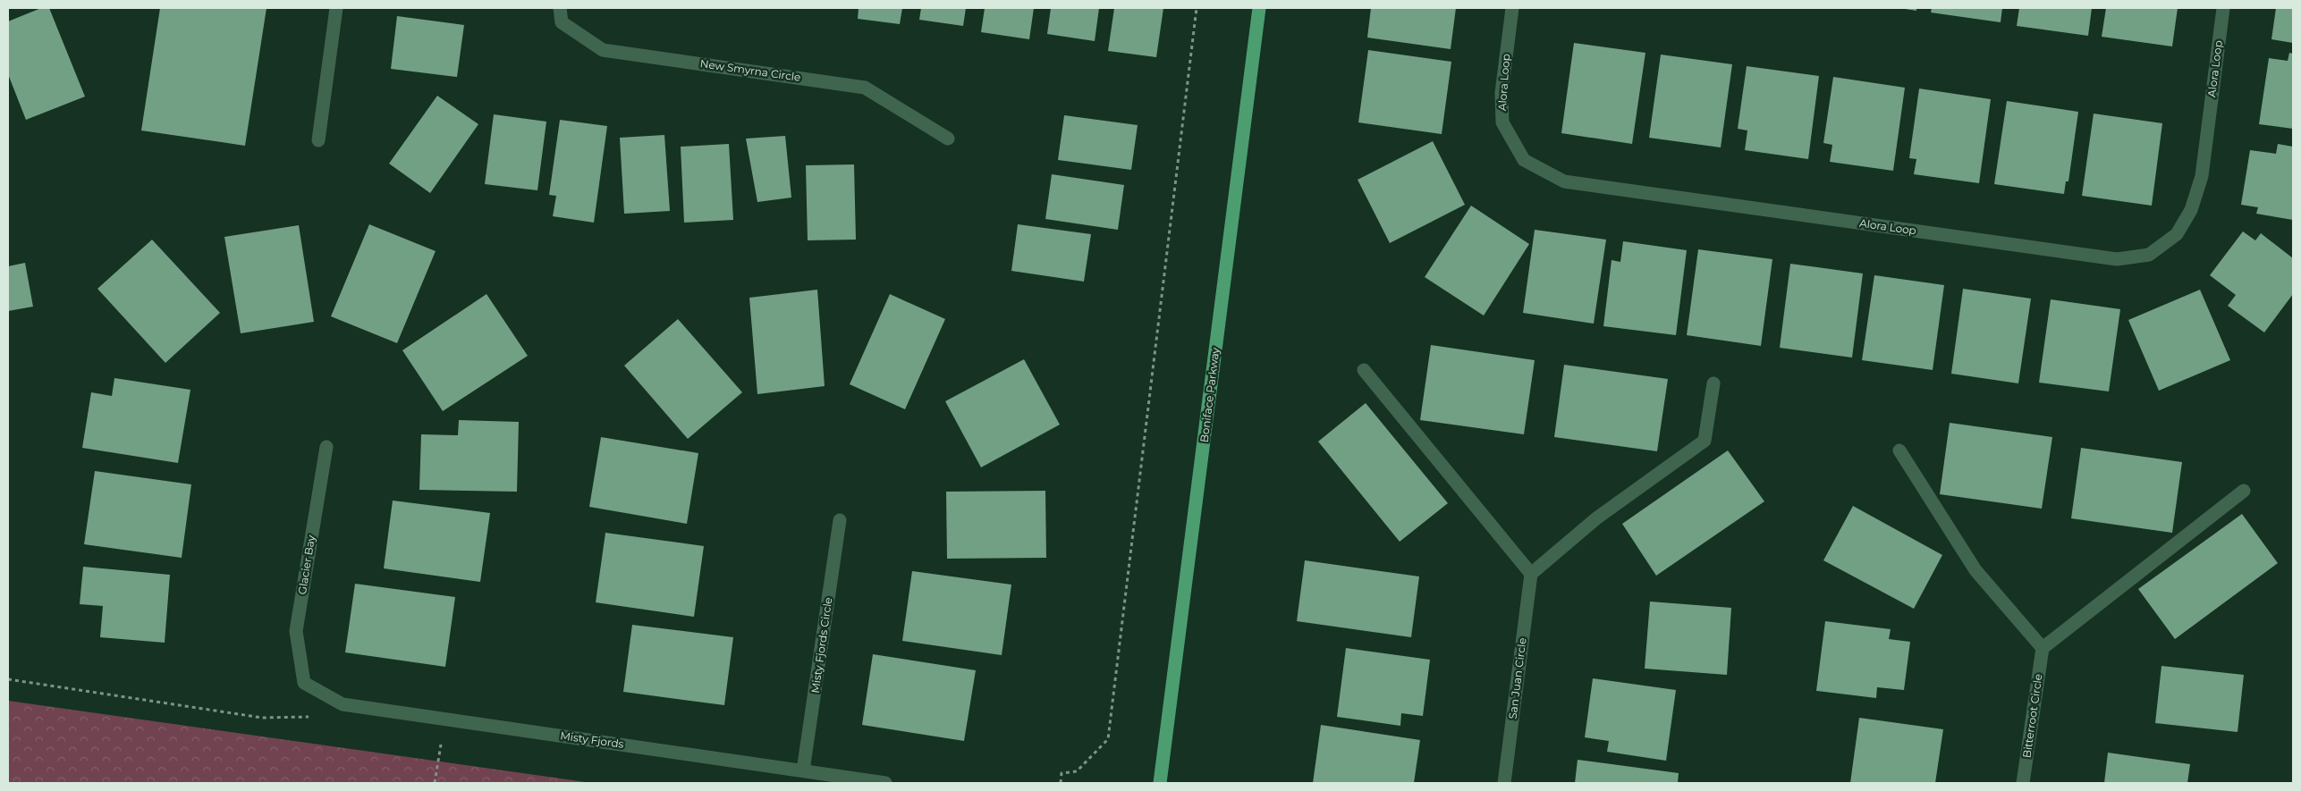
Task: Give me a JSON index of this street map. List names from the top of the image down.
{
  "streets": {
    "main road": ["Boniface Parkway"],
    "street": [
      "Alora Loop",
      "New Smyrna Circle",
      "Glacier Bay",
      "Misty Fjords Circle",
      "San Juan Circle",
      "Bitterroot Circle",
      "Misty Fjords"
    ]
  },
  "crossings": [
    ["Glacier Bay", "Misty Fjords"],
    ["Misty Fjords Circle", "Misty Fjords"]
  ]
}
